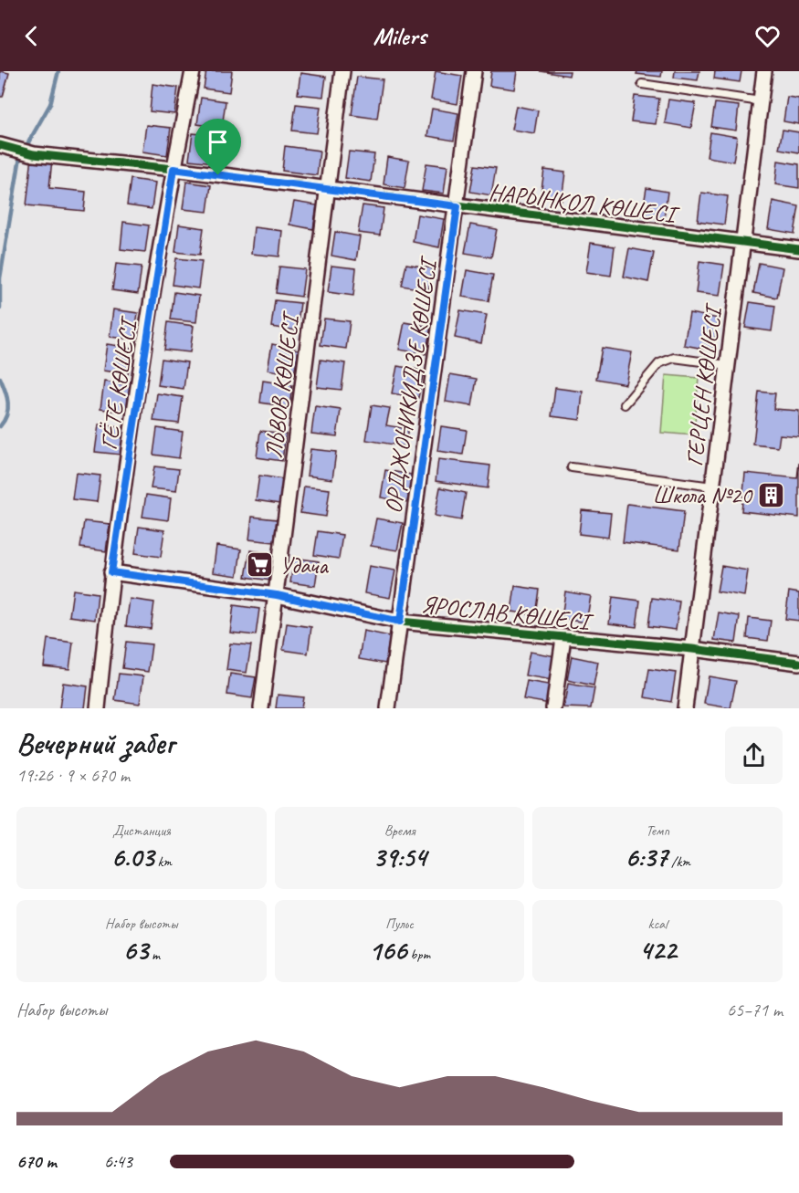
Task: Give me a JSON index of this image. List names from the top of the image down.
{
  "streets": {
    "street": [
      "НАРЫНҚОЛ КӨШЕСІ",
      "ГЁТЕ КӨШЕСІ",
      "ЛЬВОВ КӨШЕСІ",
      "ОРДЖОНИКИДЗЕ КӨШЕСІ",
      "ГЕРЦЕН КӨШЕСІ",
      "ЯРОСЛАВ КӨШЕСІ"
    ]
  },
  "crossings": [
    ["НАРЫНҚОЛ КӨШЕСІ", "ГЁТЕ КӨШЕСІ"],
    ["НАРЫНҚОЛ КӨШЕСІ", "ЛЬВОВ КӨШЕСІ"],
    ["НАРЫНҚОЛ КӨШЕСІ", "ОРДЖОНИКИДЗЕ КӨШЕСІ"],
    ["НАРЫНҚОЛ КӨШЕСІ", "ГЕРЦЕН КӨШЕСІ"],
    ["ГЁТЕ КӨШЕСІ", "ЯРОСЛАВ КӨШЕСІ"],
    ["ЛЬВОВ КӨШЕСІ", "ЯРОСЛАВ КӨШЕСІ"],
    ["ОРДЖОНИКИДЗЕ КӨШЕСІ", "ЯРОСЛАВ КӨШЕСІ"],
    ["ГЕРЦЕН КӨШЕСІ", "ЯРОСЛАВ КӨШЕСІ"]
  ],
  "places": {
    "building": ["Школа №20"],
    "supermarket": ["Удача"]
  },
  "page": {
    "header": "Milers",
    "heading": ["Вечерний забег", "19:26 · 9 × 670 m"],
    "stats": [
      ["Дистанция", "6.03 km"],
      ["Время", "39:54"],
      ["Темп", "6:37 /km"],
      ["Набор высоты", "63 m"],
      ["Пульс", "166 bpm"],
      ["kcal", "422"]
    ],
    "chart": ["Набор высоты", "65–71 m"],
    "list": [
      {
        "name": "670 m",
        "note": "6:43"
      }
    ]
  }
}
